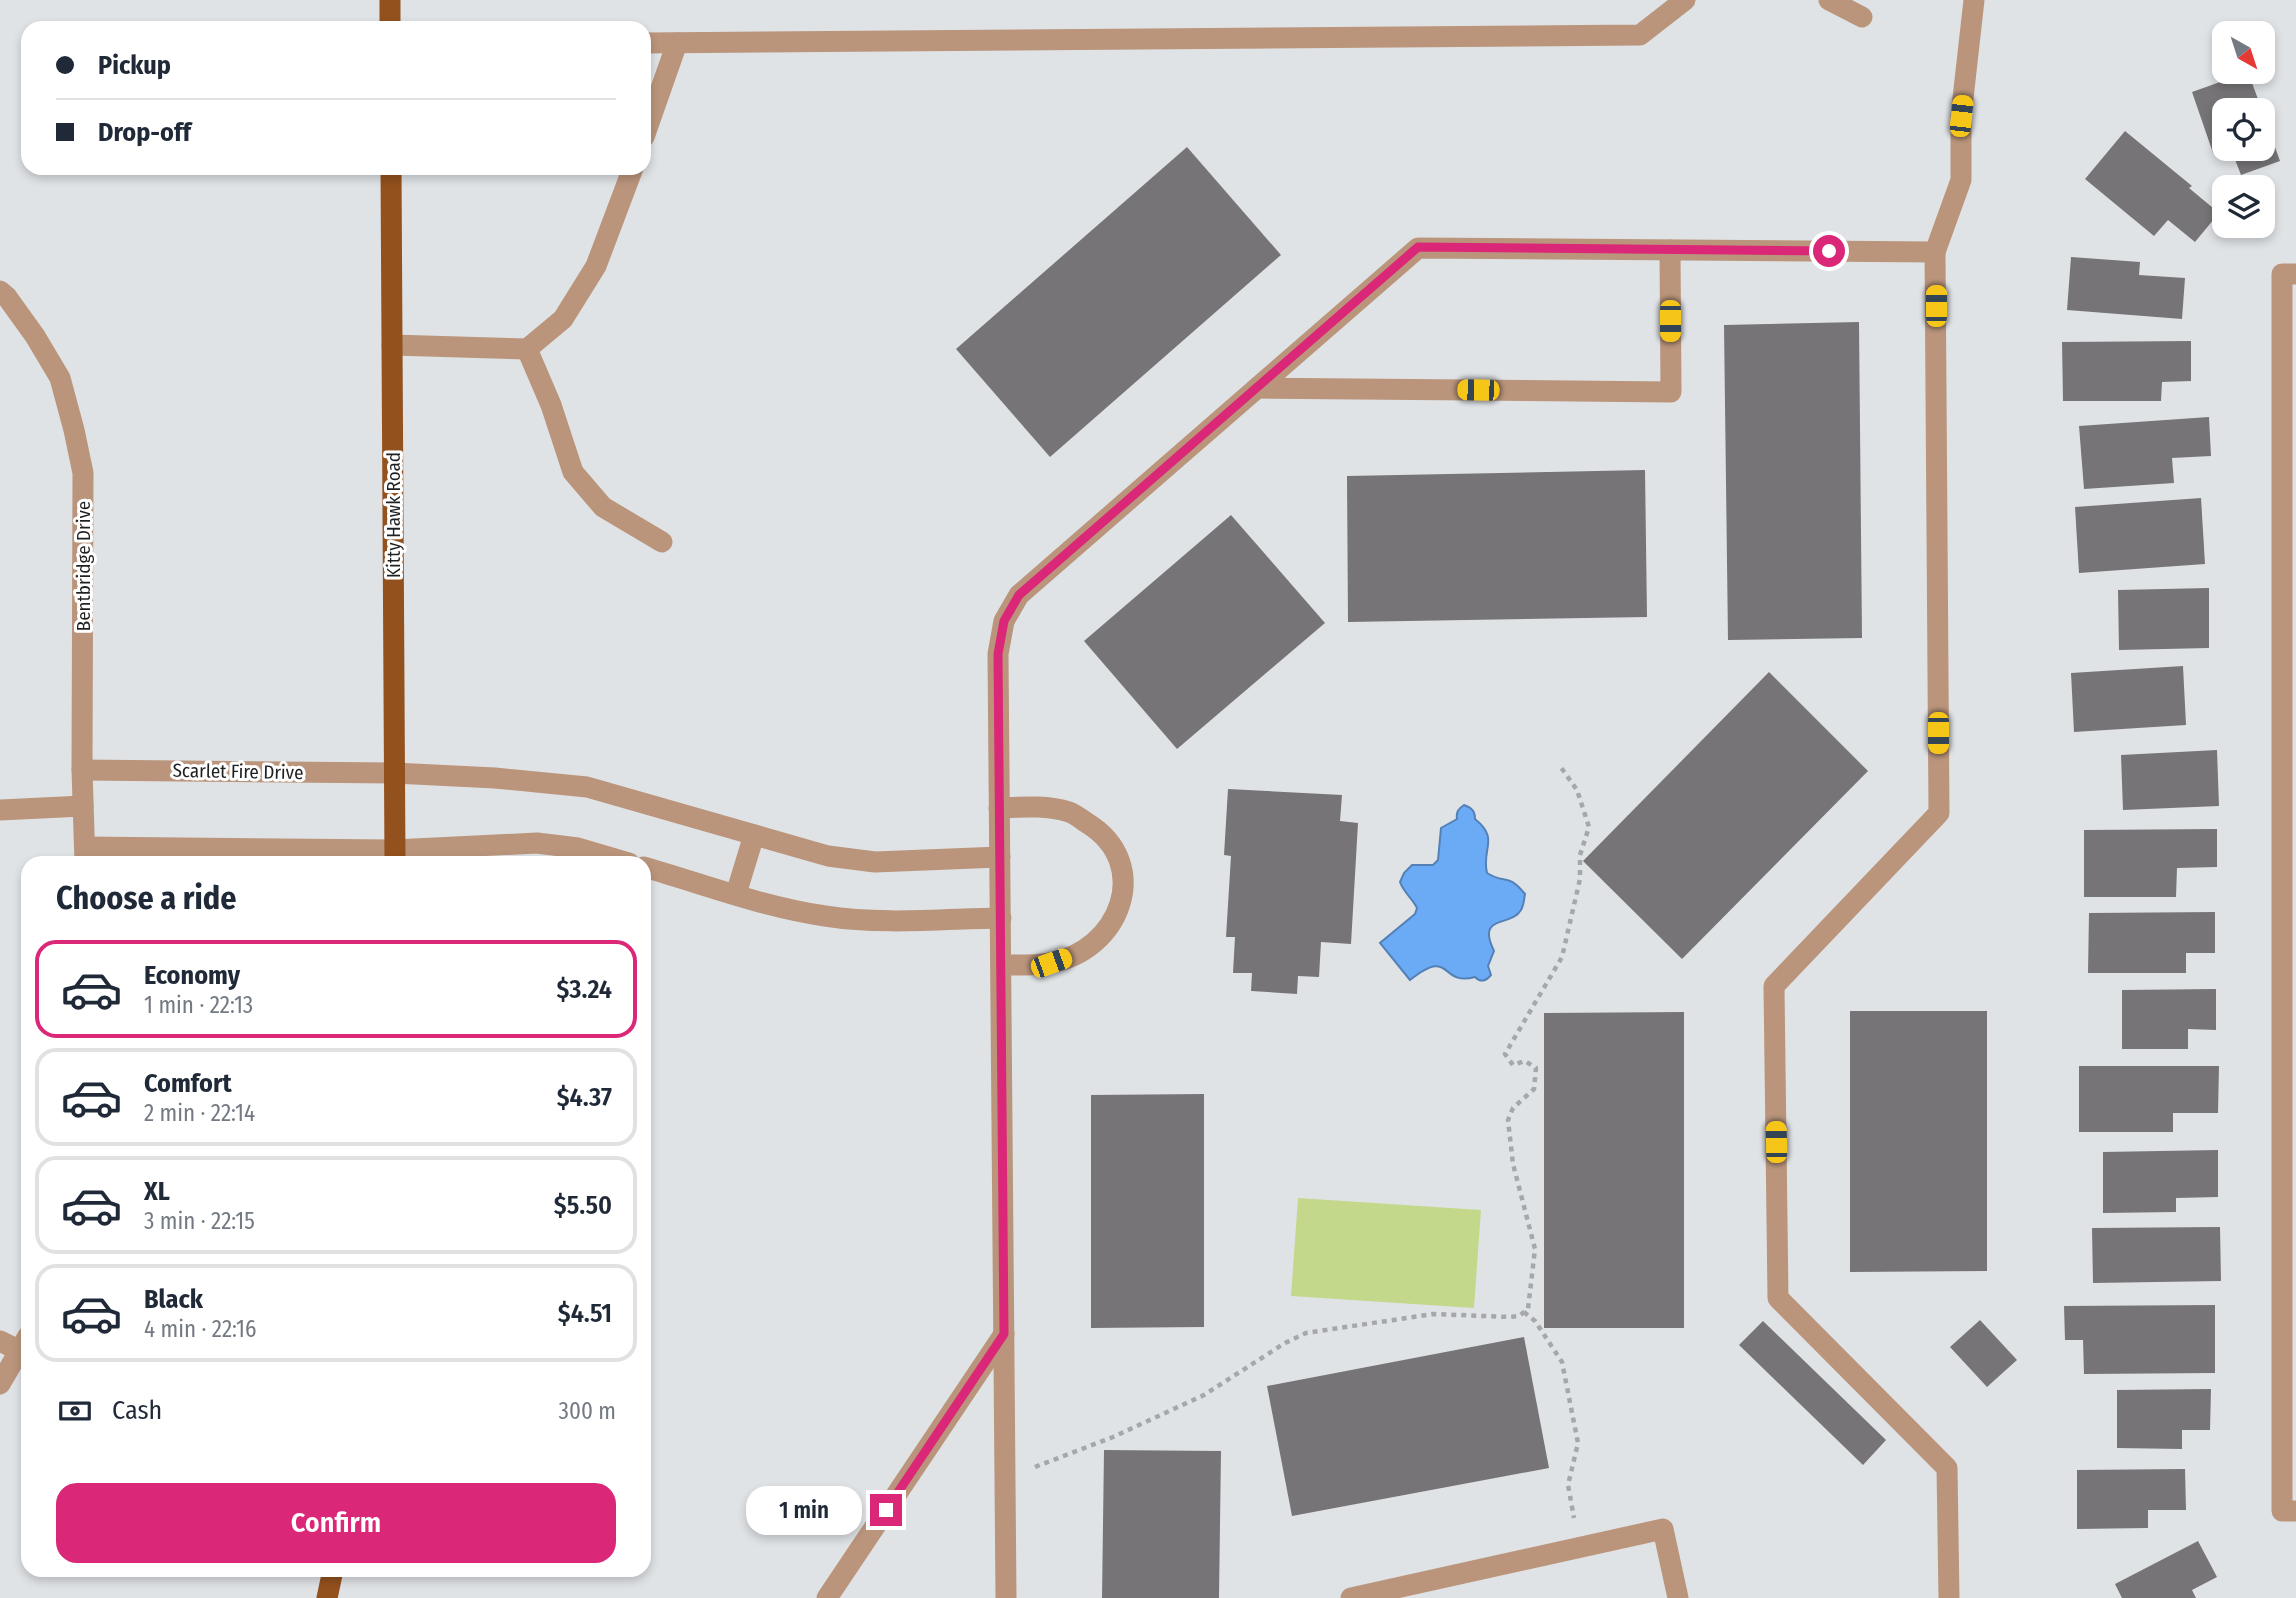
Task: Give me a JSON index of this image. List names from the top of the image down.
{
  "streets": {
    "main road": ["Kitty Hawk Road"],
    "street": ["Bentbridge Drive", "Scarlet Fire Drive"]
  },
  "crossings": [
    ["Kitty Hawk Road", "Scarlet Fire Drive"],
    ["Bentbridge Drive", "Scarlet Fire Drive"]
  ],
  "north": "bottom right",
  "page": {
    "banner": ["Pickup", "Drop-off"],
    "heading": "Choose a ride",
    "list": [
      {
        "name": "Economy",
        "note": "1 min · 22:13",
        "value": "$3.24"
      },
      {
        "name": "Comfort",
        "note": "2 min · 22:14",
        "value": "$4.37"
      },
      {
        "name": "XL",
        "note": "3 min · 22:15",
        "value": "$5.50"
      },
      {
        "name": "Black",
        "note": "4 min · 22:16",
        "value": "$4.51"
      }
    ],
    "pay": ["Cash", "300 m"],
    "buttons": "Confirm",
    "bubble": "1 min"
  }
}
